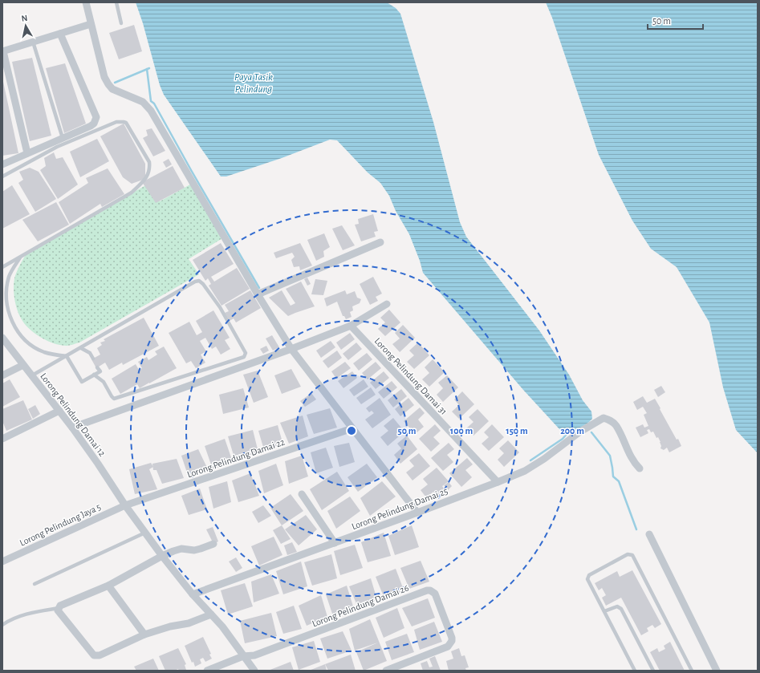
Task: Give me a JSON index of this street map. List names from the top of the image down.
{
  "streets": {
    "street": [
      "Lorong Pelindung Damai 31",
      "Lorong Pelindung Damai 12",
      "Lorong Pelindung Damai 22",
      "Lorong Pelindung Damai 25",
      "Lorong Pelindung Jaya 5",
      "Lorong Pelindung Damai 26"
    ]
  },
  "crossings": [
    ["Lorong Pelindung Damai 31", "Lorong Pelindung Damai 25"],
    ["Lorong Pelindung Damai 12", "Lorong Pelindung Damai 22"],
    ["Lorong Pelindung Damai 12", "Lorong Pelindung Damai 25"],
    ["Lorong Pelindung Damai 12", "Lorong Pelindung Jaya 5"],
    ["Lorong Pelindung Damai 12", "Lorong Pelindung Damai 26"],
    ["Lorong Pelindung Damai 22", "Lorong Pelindung Jaya 5"]
  ],
  "water": ["Paya Tasik Pelindung"],
  "scale_bar": "50 m",
  "north": "top",
  "rings": [
    "50 m",
    "100 m",
    "150 m",
    "200 m"
  ]
}
